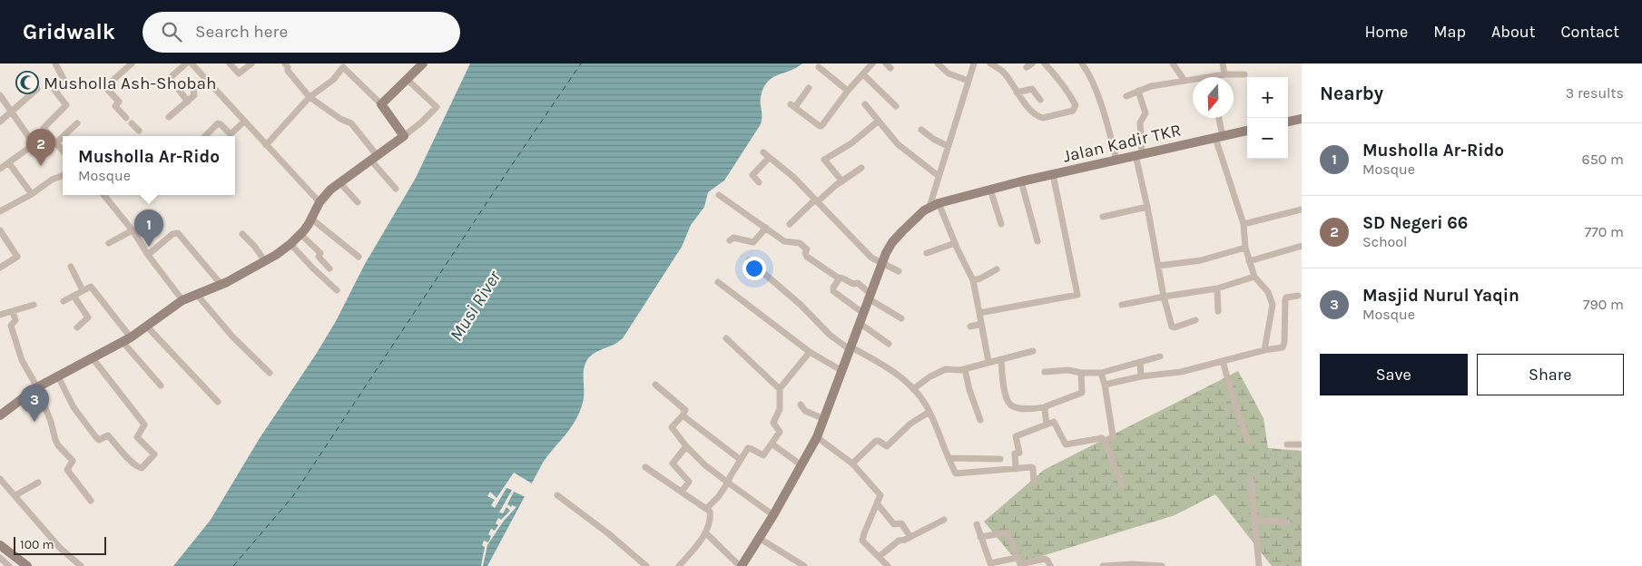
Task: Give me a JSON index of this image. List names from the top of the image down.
{
  "streets": {
    "street": ["Jalan Kadir TKR"]
  },
  "water": ["Musi River"],
  "places": {
    "mosque": ["Musholla Ash-Shobah"]
  },
  "scale_bar": "100 m",
  "north": "bottom",
  "page": {
    "header": "Gridwalk",
    "search": "Search here",
    "nav": [
      "Home",
      "Map",
      "About",
      "Contact"
    ],
    "heading": ["Nearby", "3 results"],
    "map_buttons": ["+", "−"],
    "list": [
      {
        "mark": "1",
        "name": "Musholla Ar-Rido",
        "note": "Mosque",
        "value": "650 m"
      },
      {
        "mark": "2",
        "name": "SD Negeri 66",
        "note": "School",
        "value": "770 m"
      },
      {
        "mark": "3",
        "name": "Masjid Nurul Yaqin",
        "note": "Mosque",
        "value": "790 m"
      }
    ],
    "pins": ["2", "1", "3"],
    "popup": ["Musholla Ar-Rido", "Mosque"],
    "buttons": ["Save", "Share"],
    "scale": "100 m"
  }
}
